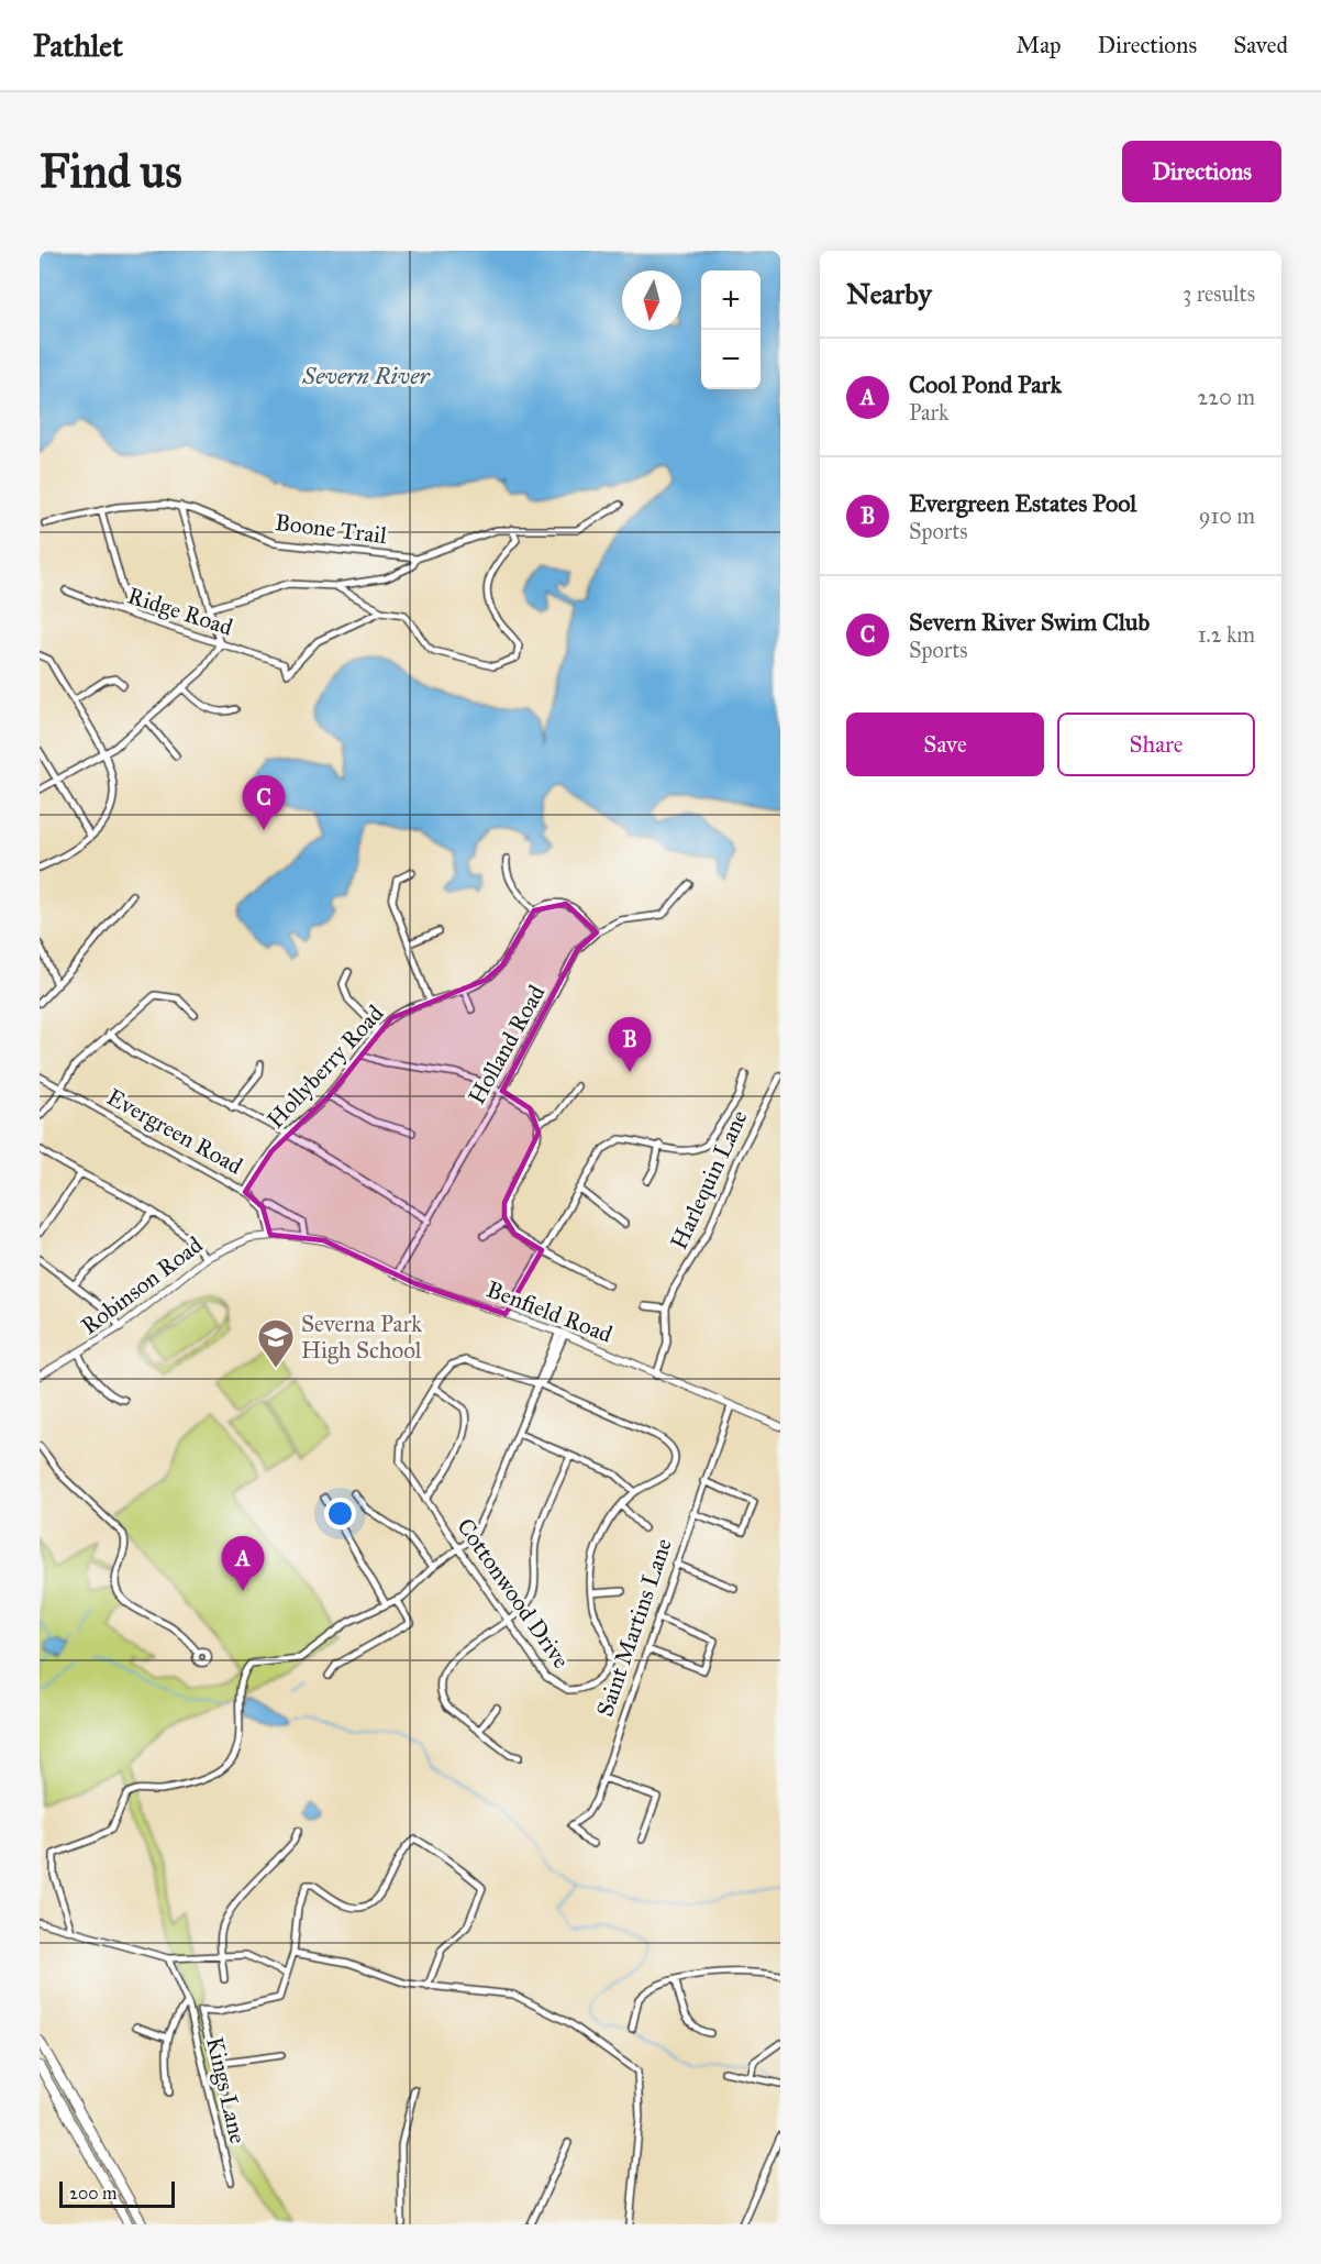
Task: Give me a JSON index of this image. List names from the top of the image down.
{
  "streets": {
    "main road": ["Robinson Road", "Benfield Road"],
    "street": [
      "Boone Trail",
      "Ridge Road",
      "Holland Road",
      "Hollyberry Road",
      "Evergreen Road",
      "Harlequin Lane",
      "Cottonwood Drive",
      "Saint Martins Lane",
      "Kings Lane"
    ]
  },
  "crossings": [
    ["Holland Road", "Benfield Road"],
    ["Hollyberry Road", "Evergreen Road"],
    ["Evergreen Road", "Robinson Road"],
    ["Evergreen Road", "Benfield Road"],
    ["Harlequin Lane", "Benfield Road"],
    ["Robinson Road", "Benfield Road"],
    ["Benfield Road", "Saint Martins Lane"]
  ],
  "water": ["Severn River"],
  "places": {
    "school or university": ["Severna Park High School"]
  },
  "scale_bar": "200 m",
  "north": "bottom",
  "page": {
    "header": "Pathlet",
    "nav": ["Map", "Directions", "Saved"],
    "buttons": [
      "Directions",
      ["Save", "Share"]
    ],
    "title": "Find us",
    "heading": ["Nearby", "3 results"],
    "map_buttons": ["+", "−"],
    "list": [
      {
        "mark": "A",
        "name": "Cool Pond Park",
        "note": "Park",
        "value": "220 m"
      },
      {
        "mark": "B",
        "name": "Evergreen Estates Pool",
        "note": "Sports",
        "value": "910 m"
      },
      {
        "mark": "C",
        "name": "Severn River Swim Club",
        "note": "Sports",
        "value": "1.2 km"
      }
    ],
    "pins": ["C", "B", "A"],
    "scale": "200 m"
  }
}
